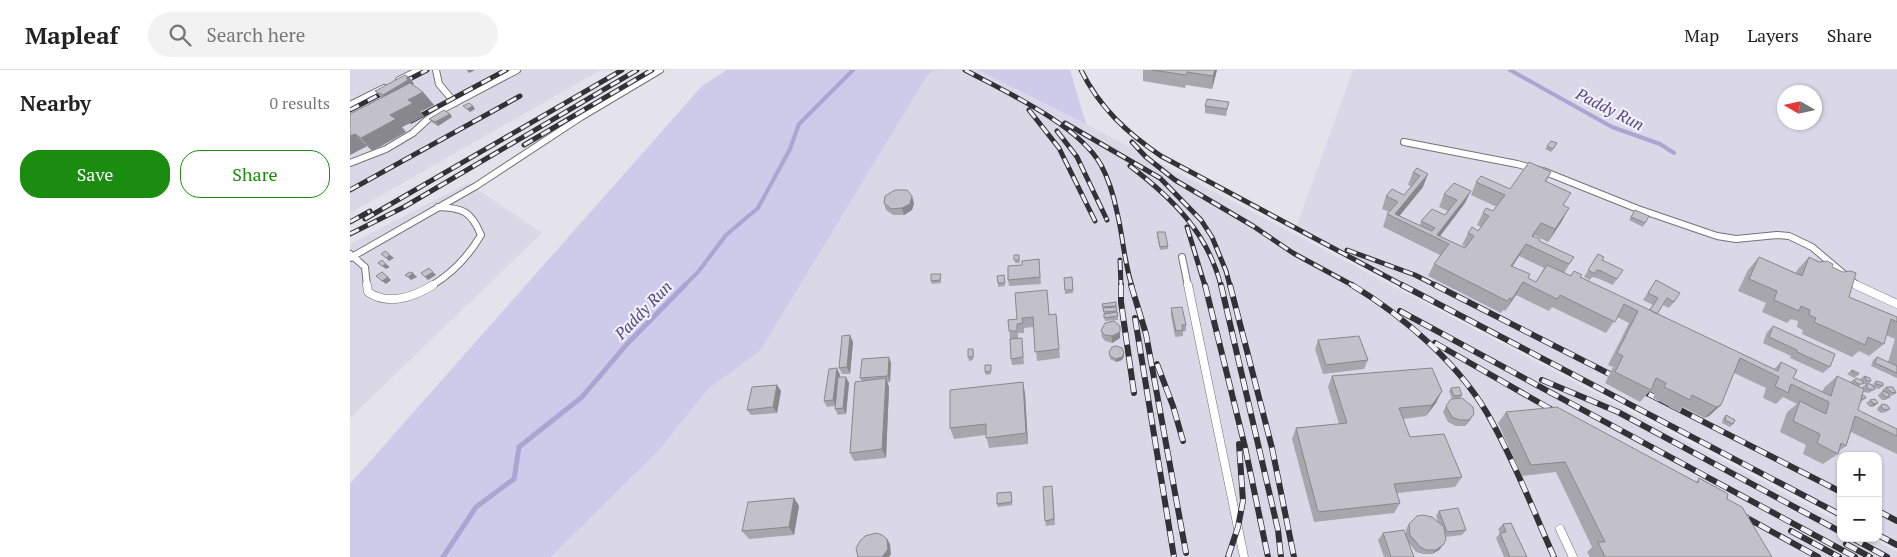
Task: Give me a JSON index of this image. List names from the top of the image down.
{
  "water": ["Paddy Run"],
  "north": "left",
  "page": {
    "header": "Mapleaf",
    "search": "Search here",
    "nav": ["Map", "Layers", "Share"],
    "heading": ["Nearby", "0 results"],
    "buttons": ["Save", "Share"],
    "map_buttons": ["+", "−"]
  }
}
